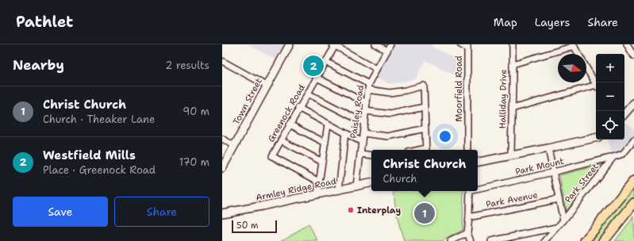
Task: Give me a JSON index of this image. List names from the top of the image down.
{
  "streets": {
    "street": [
      "Moorfield Road",
      "Halliday Drive",
      "Town Street",
      "Paisley Road",
      "Greenock Road",
      "Park Mount",
      "Park Street",
      "Armley Ridge Road",
      "Park Avenue"
    ]
  },
  "crossings": [
    ["Paisley Road", "Armley Ridge Road"],
    ["Park Mount", "Park Street"]
  ],
  "places": ["Interplay"],
  "scale_bar": "50 m",
  "north": "right",
  "page": {
    "header": "Pathlet",
    "nav": ["Map", "Layers", "Share"],
    "heading": ["Nearby", "2 results"],
    "map_buttons": ["+", "−"],
    "pins": ["2", "1"],
    "list": [
      {
        "mark": "1",
        "name": "Christ Church",
        "note": "Church · Theaker Lane",
        "value": "90 m"
      },
      {
        "mark": "2",
        "name": "Westfield Mills",
        "note": "Place · Greenock Road",
        "value": "170 m"
      }
    ],
    "popup": ["Christ Church", "Church"],
    "buttons": ["Save", "Share"],
    "scale": "50 m"
  }
}
